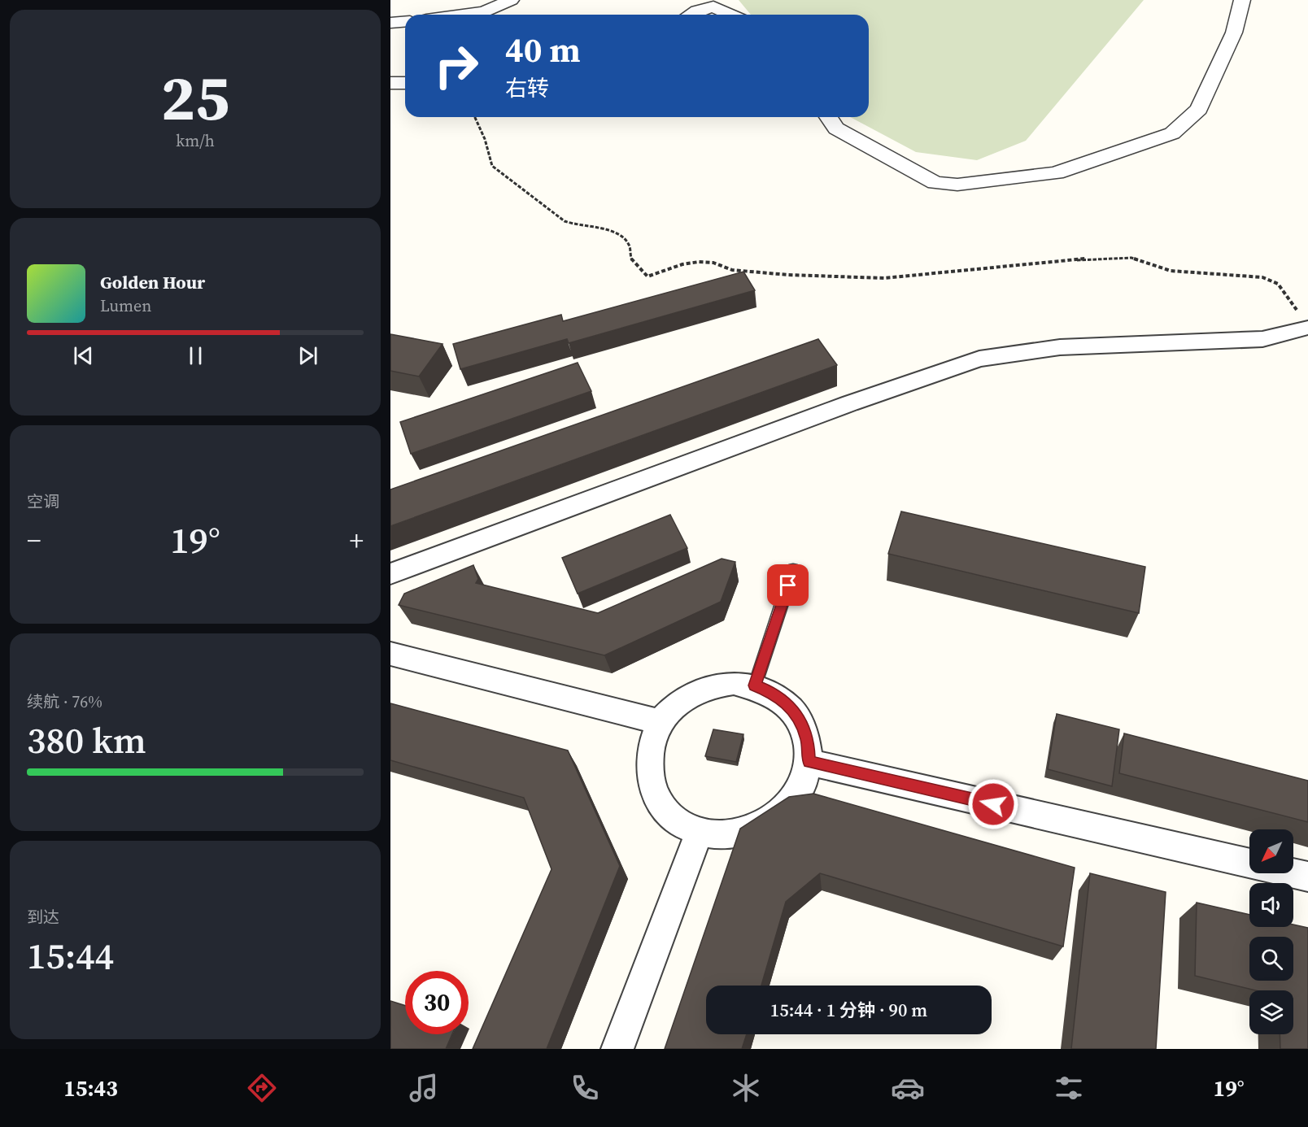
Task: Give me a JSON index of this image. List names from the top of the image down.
{
  "north": "bottom left",
  "page": {
    "tile": [
      ["25", "km/h"],
      "空调",
      ["续航 · 76%", "380 km"],
      ["到达", "15:44"]
    ],
    "turn": ["40 m", "右转"],
    "song": ["Golden Hour", "Lumen"],
    "heat": ["−", "19°", "+"],
    "limit": "30",
    "trip": "15:44 · 1 分钟 · 90 m",
    "tabs": ["15:43", "19°"]
  }
}
